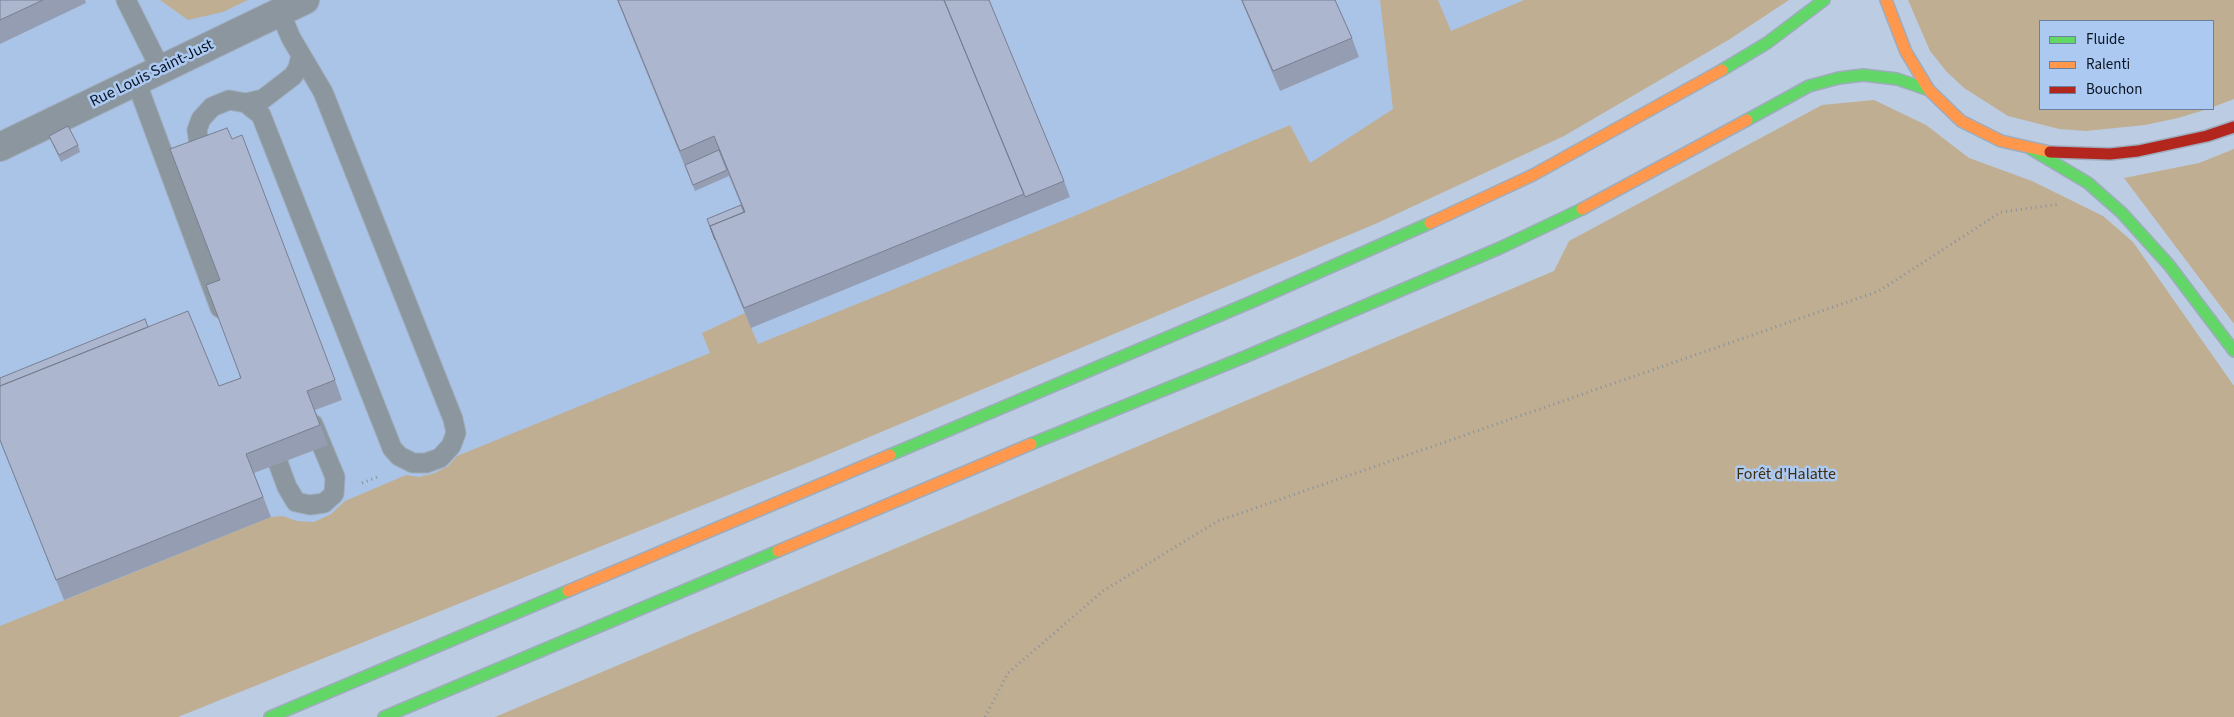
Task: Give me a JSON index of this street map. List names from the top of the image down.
{
  "streets": {
    "street": ["Rue Louis Saint-Just"]
  },
  "parks": ["Forêt d'Halatte"],
  "legend": ["Fluide", "Ralenti", "Bouchon"]
}
